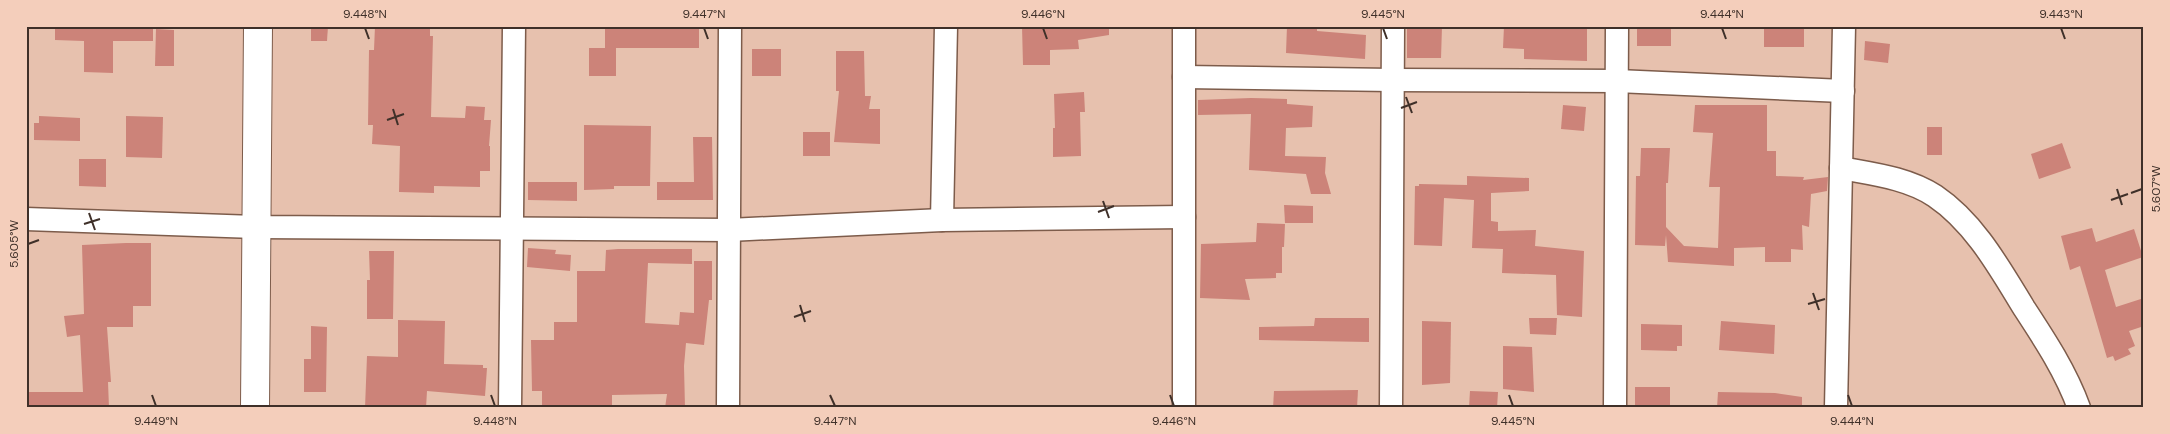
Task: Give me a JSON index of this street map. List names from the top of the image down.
{
  "coordinates": [
    "9.448°N",
    "9.447°N",
    "9.446°N",
    "9.445°N",
    "9.444°N",
    "9.443°N",
    "5.607°W",
    "5.605°W",
    "9.449°N"
  ]
}
